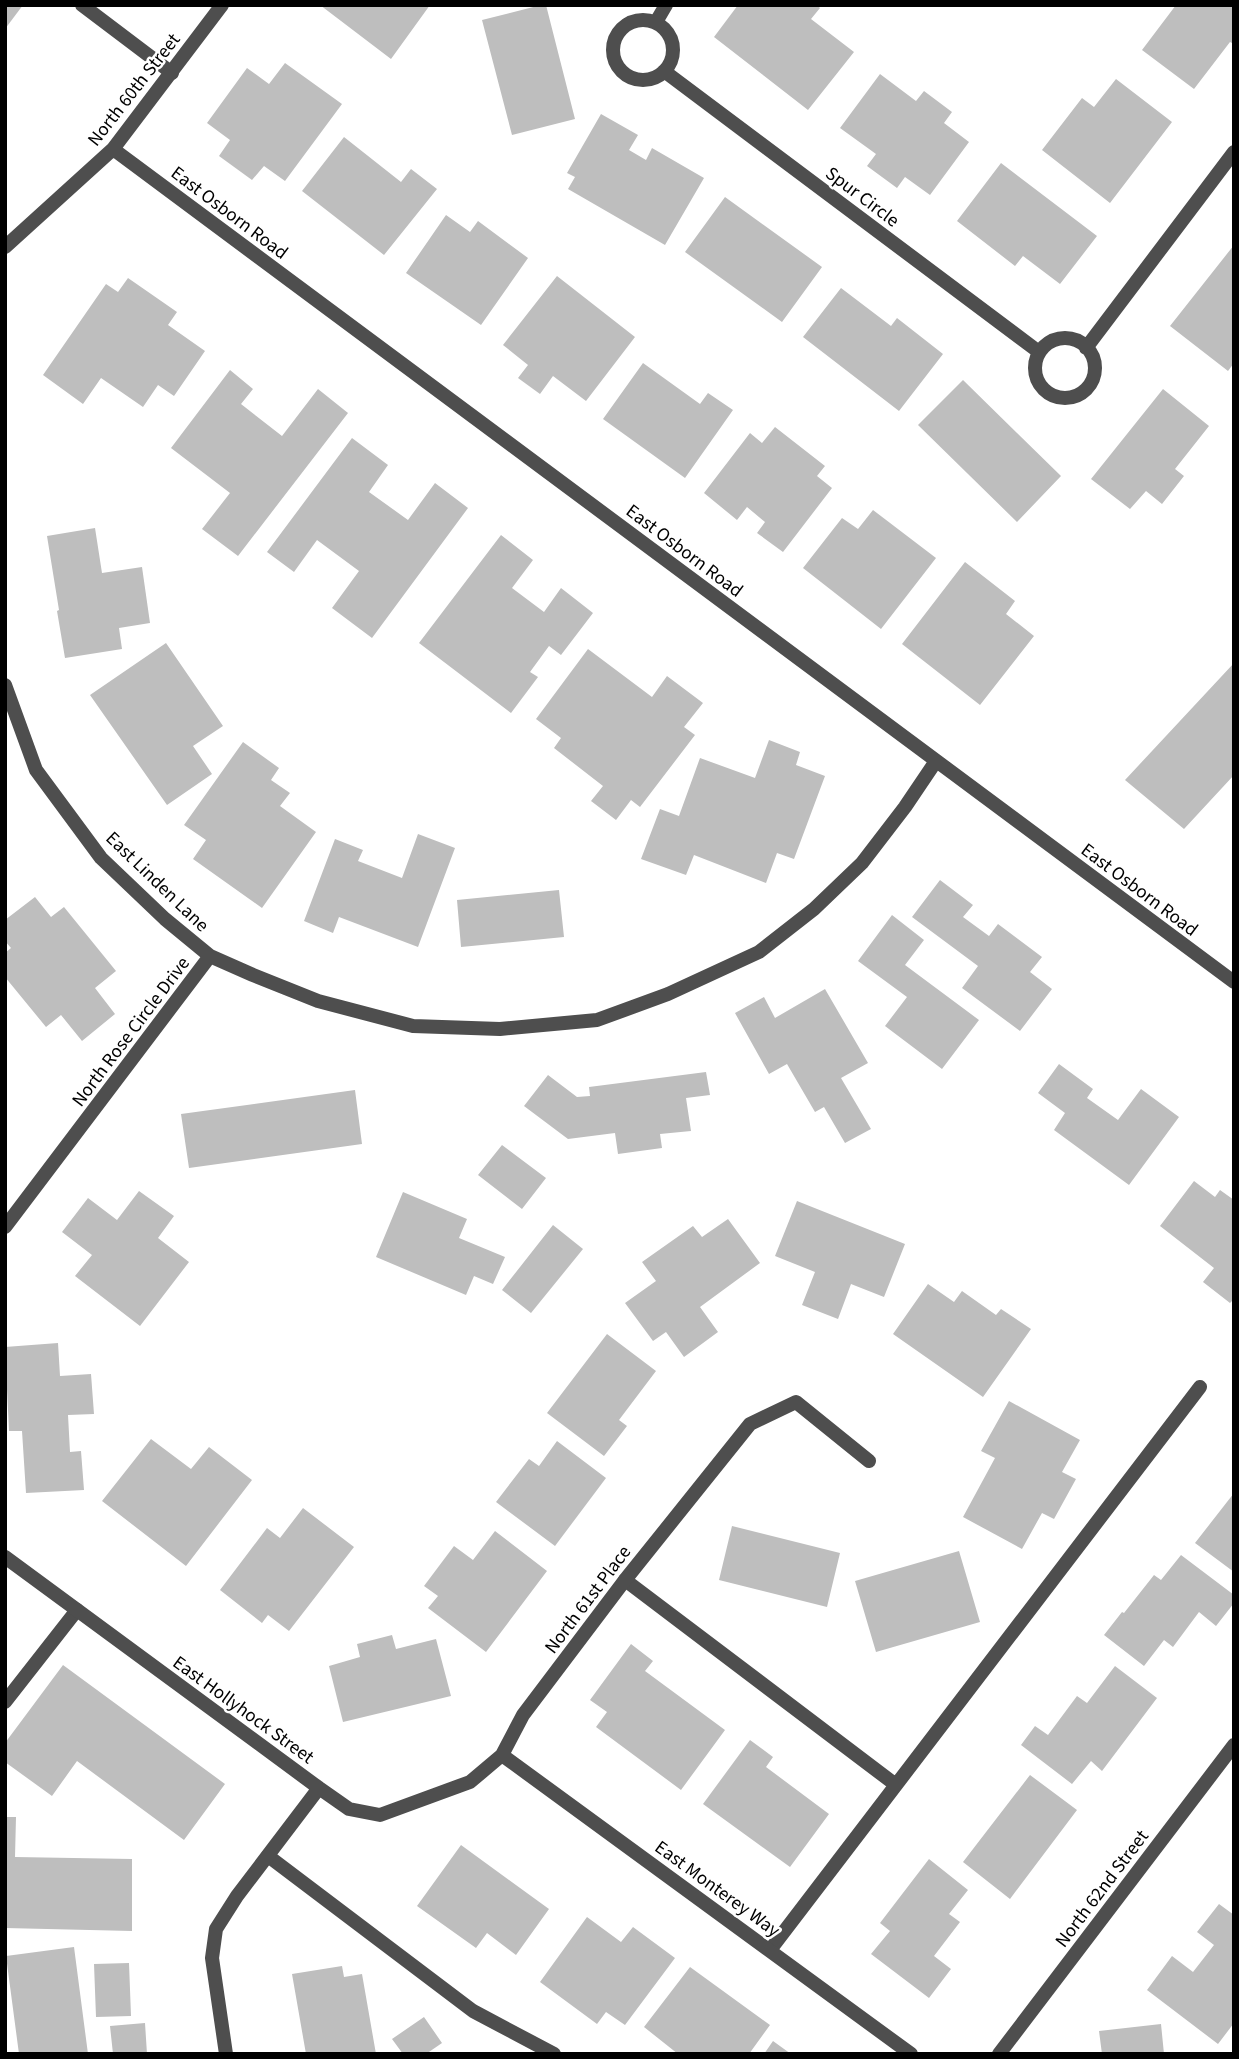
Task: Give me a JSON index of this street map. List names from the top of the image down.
{
  "streets": {
    "street": [
      "North 60th Street",
      "Spur Circle",
      "East Osborn Road",
      "East Linden Lane",
      "North Rose Circle Drive",
      "North 61st Place",
      "East Hollyhock Street",
      "East Monterey Way",
      "North 62nd Street"
    ]
  },
  "crossings": [
    ["North 60th Street", "East Osborn Road"],
    ["East Osborn Road", "North Rose Circle Drive"],
    ["East Linden Lane", "North Rose Circle Drive"],
    ["North 61st Place", "East Hollyhock Street"],
    ["North 61st Place", "East Monterey Way"]
  ]
}
